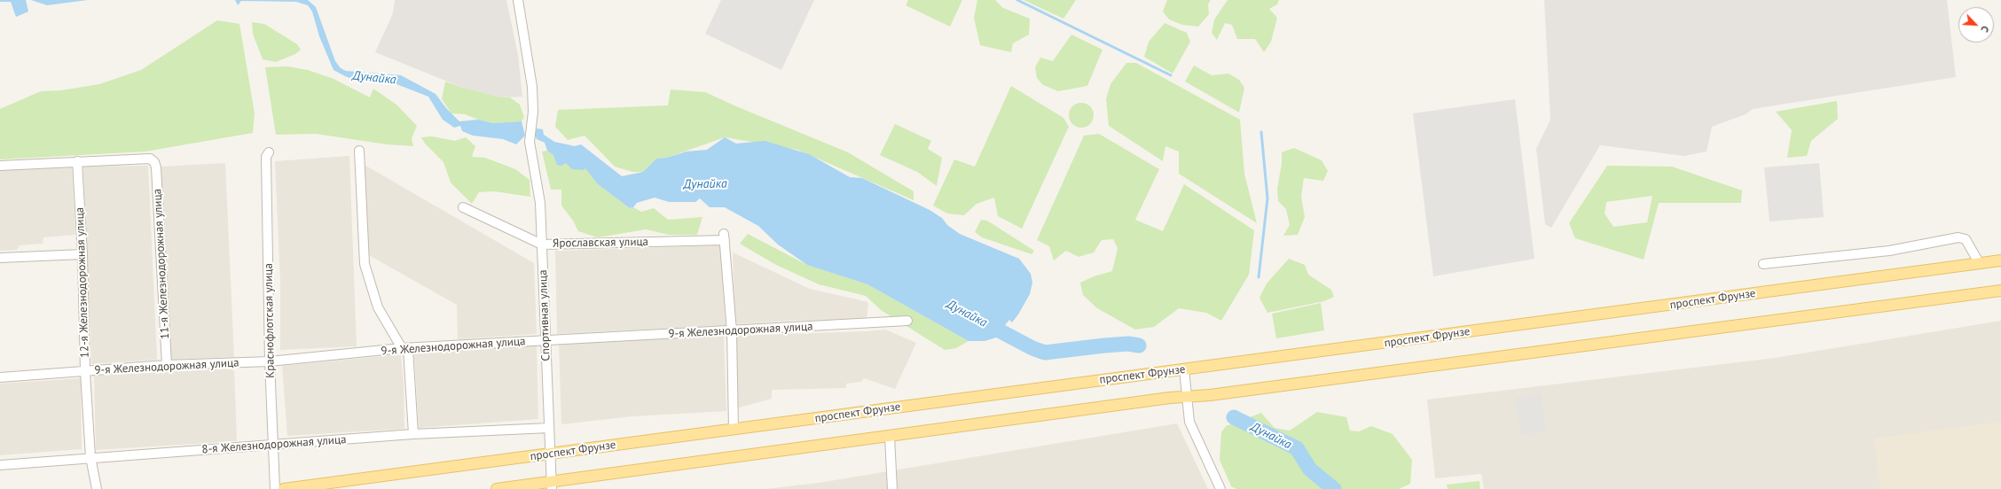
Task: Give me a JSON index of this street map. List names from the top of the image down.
{
  "streets": {
    "main road": ["проспект Фрунзе"],
    "street": [
      "Ярославская улица",
      "11-я Железнодорожная улица",
      "12-я Железнодорожная улица",
      "Спортивная улица",
      "Краснофлотская улица",
      "9-я Железнодорожная улица",
      "8-я Железнодорожная улица"
    ]
  },
  "crossings": [
    ["Ярославская улица", "Спортивная улица"],
    ["Ярославская улица", "9-я Железнодорожная улица"],
    ["11-я Железнодорожная улица", "12-я Железнодорожная улица"],
    ["11-я Железнодорожная улица", "9-я Железнодорожная улица"],
    ["12-я Железнодорожная улица", "9-я Железнодорожная улица"],
    ["12-я Железнодорожная улица", "8-я Железнодорожная улица"],
    ["проспект Фрунзе", "Спортивная улица"],
    ["Спортивная улица", "9-я Железнодорожная улица"],
    ["Спортивная улица", "8-я Железнодорожная улица"],
    ["Краснофлотская улица", "9-я Железнодорожная улица"],
    ["Краснофлотская улица", "8-я Железнодорожная улица"]
  ],
  "water": ["Дунайка"],
  "north": "bottom right"
}
